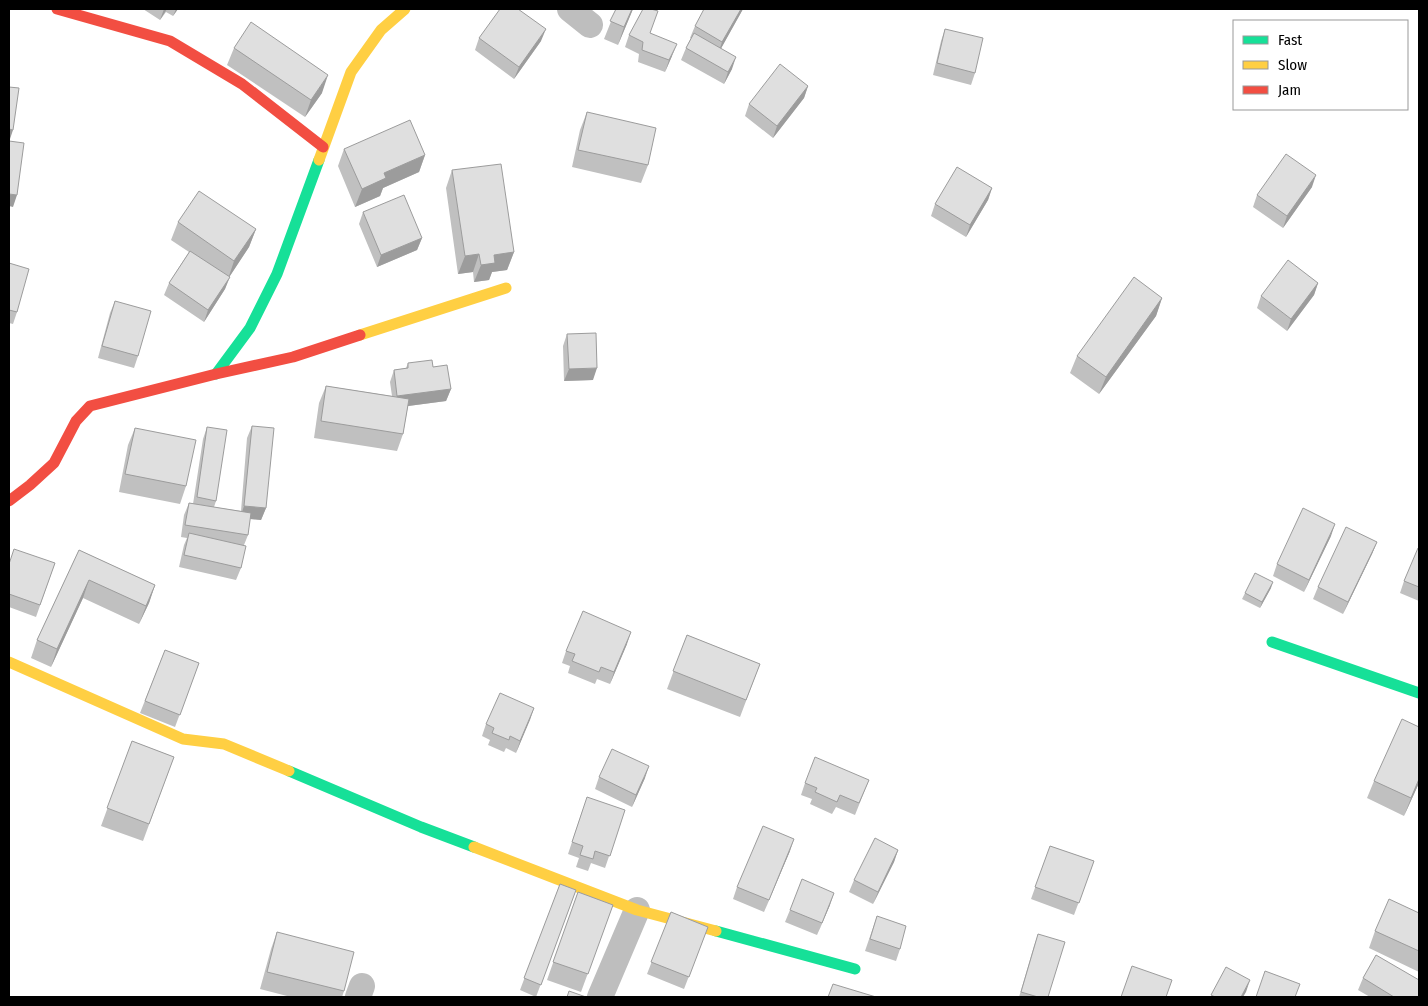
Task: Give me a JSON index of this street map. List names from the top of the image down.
{
  "legend": ["Fast", "Slow", "Jam"]
}
